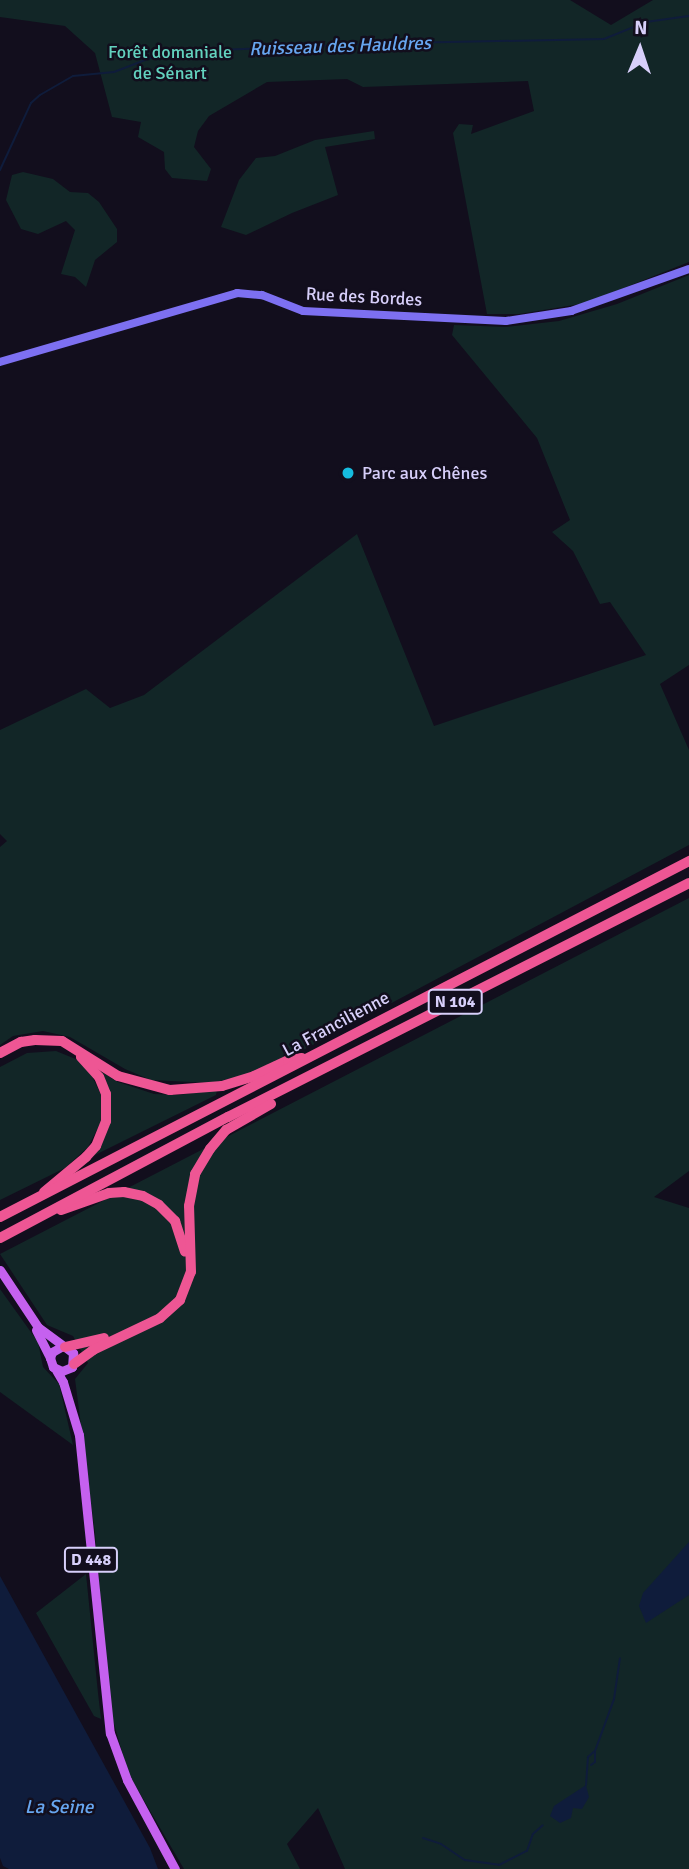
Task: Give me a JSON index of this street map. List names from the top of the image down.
{
  "streets": {
    "highway": ["N 104", "La Francilienne"],
    "main road": ["D 448"],
    "street": ["Rue des Bordes"]
  },
  "water": ["Ruisseau des Hauldres", "La Seine"],
  "parks": ["Forêt domaniale de Sénart"],
  "places": ["Parc aux Chênes"],
  "north": "top"
}
